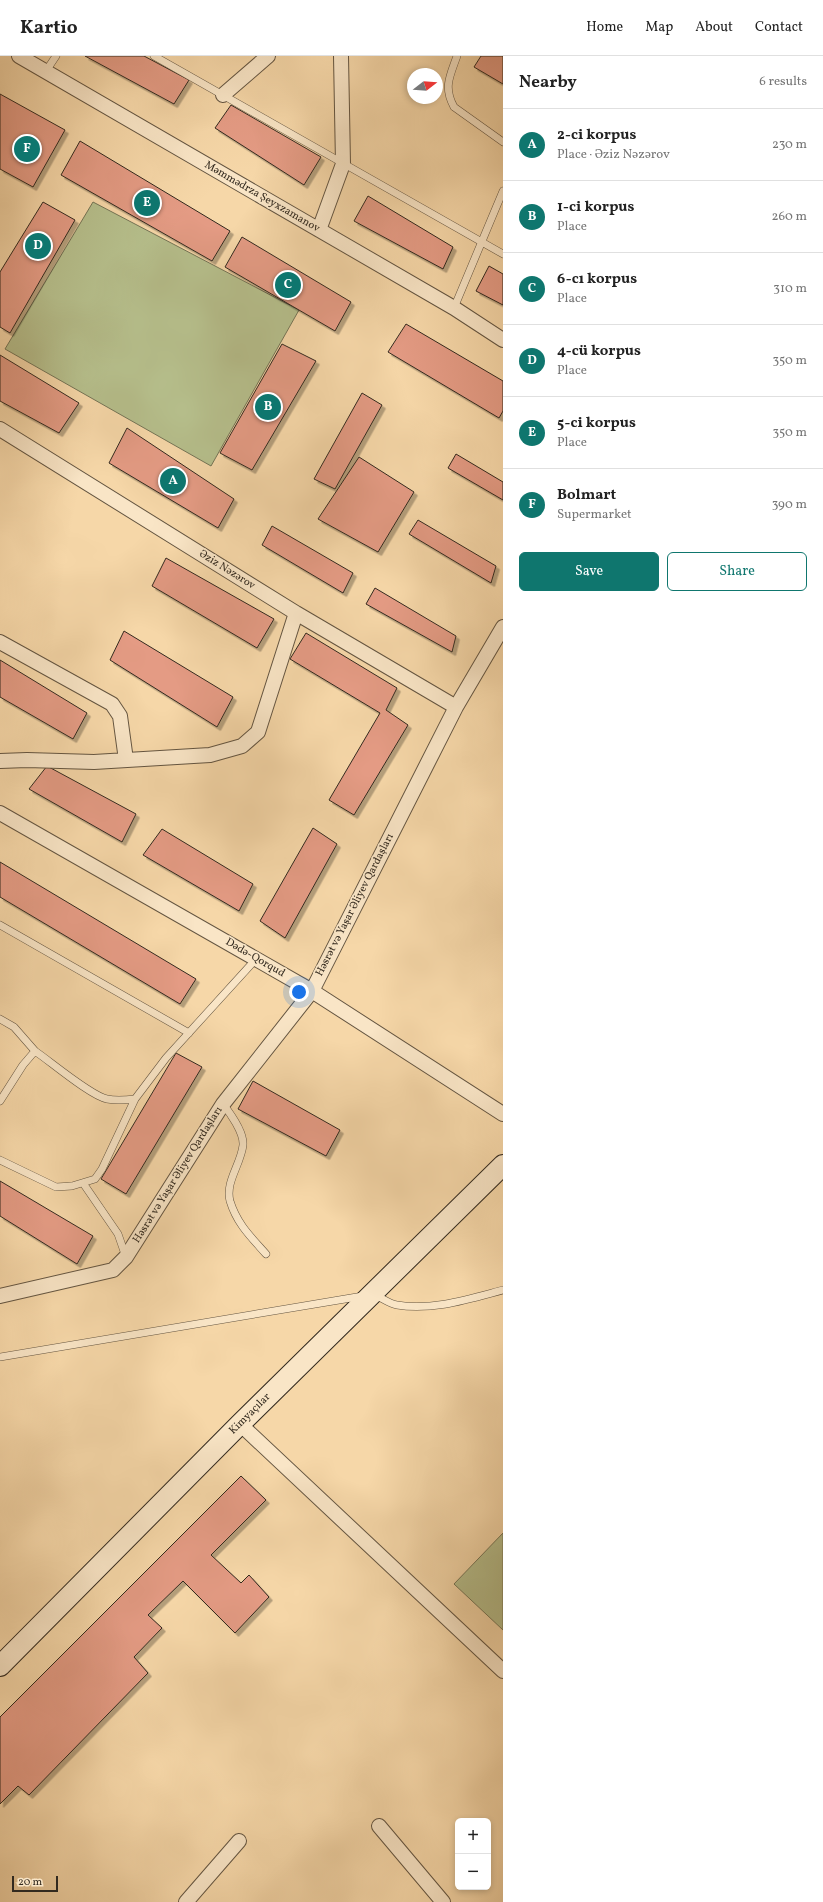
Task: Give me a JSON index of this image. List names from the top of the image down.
{
  "streets": {
    "street": [
      "Məmmədrza Şeyxzamanov",
      "Əziz Nəzərov",
      "Həsrət və Yaşar Əliyev Qardaşları",
      "Dədə-Qorqud",
      "Kimyaçılar"
    ]
  },
  "crossings": [
    ["Əziz Nəzərov", "Həsrət və Yaşar Əliyev Qardaşları"],
    ["Həsrət və Yaşar Əliyev Qardaşları", "Dədə-Qorqud"]
  ],
  "scale_bar": "20 m",
  "north": "right",
  "page": {
    "header": "Kartio",
    "nav": [
      "Home",
      "Map",
      "About",
      "Contact"
    ],
    "heading": ["Nearby", "6 results"],
    "list": [
      {
        "mark": "A",
        "name": "2-ci korpus",
        "note": "Place · Əziz Nəzərov",
        "value": "230 m"
      },
      {
        "mark": "B",
        "name": "1-ci korpus",
        "note": "Place",
        "value": "260 m"
      },
      {
        "mark": "C",
        "name": "6-cı korpus",
        "note": "Place",
        "value": "310 m"
      },
      {
        "mark": "D",
        "name": "4-cü korpus",
        "note": "Place",
        "value": "350 m"
      },
      {
        "mark": "E",
        "name": "5-ci korpus",
        "note": "Place",
        "value": "350 m"
      },
      {
        "mark": "F",
        "name": "Bolmart",
        "note": "Supermarket",
        "value": "390 m"
      }
    ],
    "pins": [
      "F",
      "E",
      "D",
      "C",
      "B",
      "A"
    ],
    "buttons": ["Save", "Share"],
    "map_buttons": ["+", "−"],
    "scale": "20 m"
  }
}
